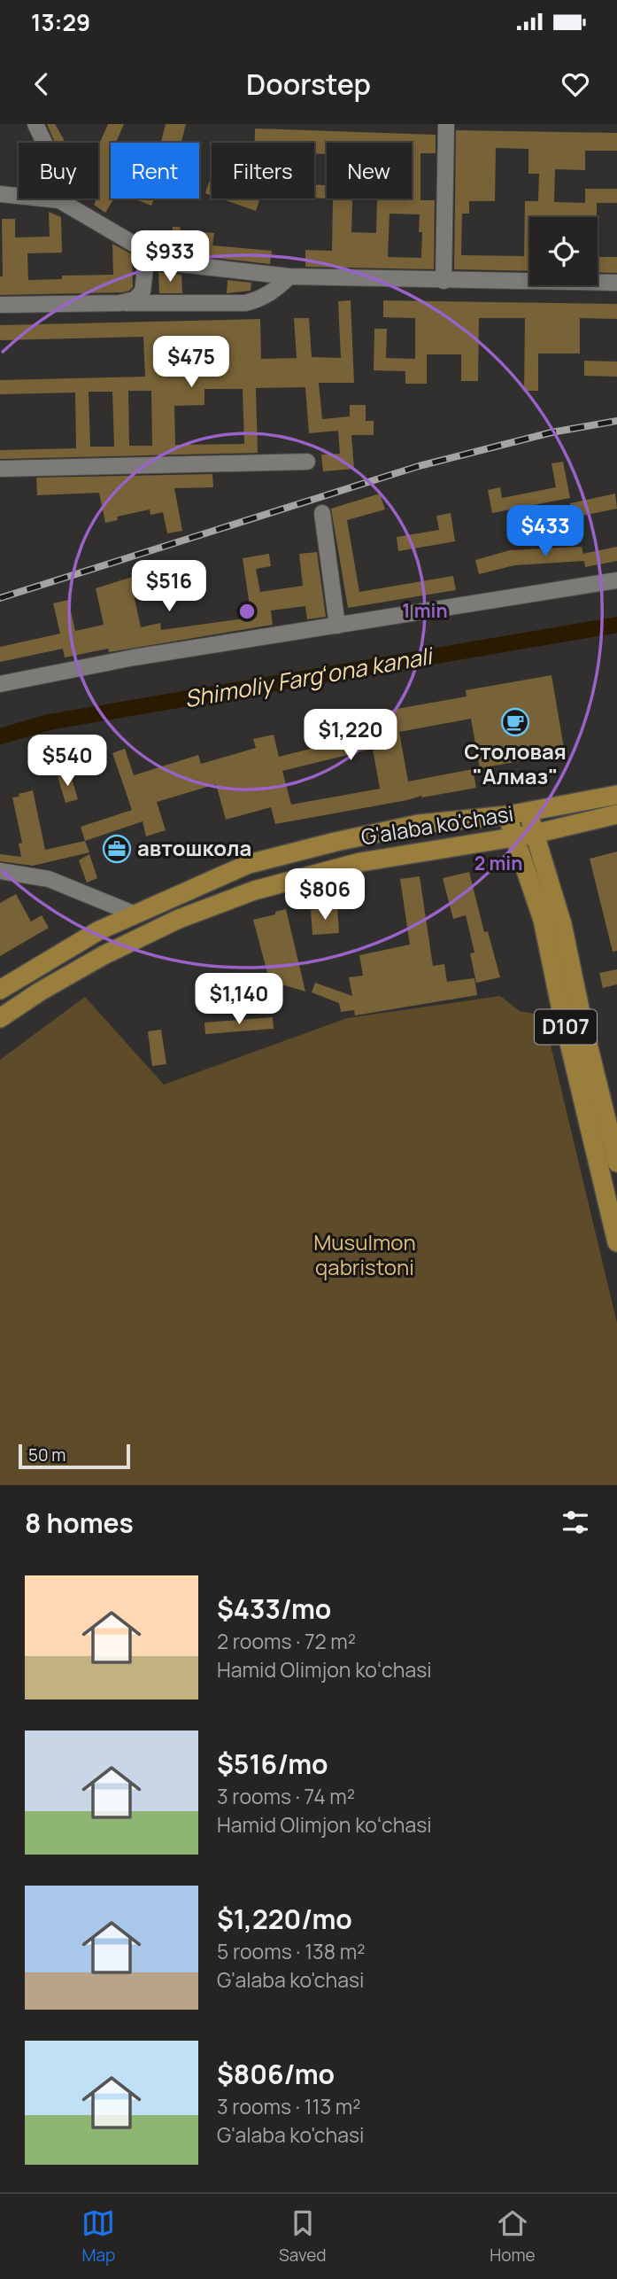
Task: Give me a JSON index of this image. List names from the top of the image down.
{
  "streets": {
    "main road": ["G'alaba ko'chasi", "D107"]
  },
  "crossings": [
    ["G'alaba ko'chasi", "D107"]
  ],
  "water": ["Shimoliy Fargʻona kanali"],
  "parks": ["Musulmon qabristoni"],
  "places": {
    "cafe": ["Столовая \"Алмаз\""],
    "office": ["автошкола"]
  },
  "scale_bar": "50 m",
  "page": {
    "status": "13:29",
    "header": "Doorstep",
    "chip": [
      "Buy",
      "Rent",
      "Filters",
      "New"
    ],
    "price": [
      "$933",
      "$475",
      "$433",
      "$516",
      "$1,220",
      "$540",
      "$806",
      "$1,140"
    ],
    "scale": "50 m",
    "heading": "8 homes",
    "list": [
      {
        "name": "$433/mo",
        "note": "2 rooms · 72 m² · Hamid Olimjon koʻchasi"
      },
      {
        "name": "$516/mo",
        "note": "3 rooms · 74 m² · Hamid Olimjon koʻchasi"
      },
      {
        "name": "$1,220/mo",
        "note": "5 rooms · 138 m² · G'alaba ko'chasi"
      },
      {
        "name": "$806/mo",
        "note": "3 rooms · 113 m² · G'alaba ko'chasi"
      }
    ],
    "tabs": ["Map", "Saved", "Home"]
  },
  "rings": ["1 min", "2 min"]
}
